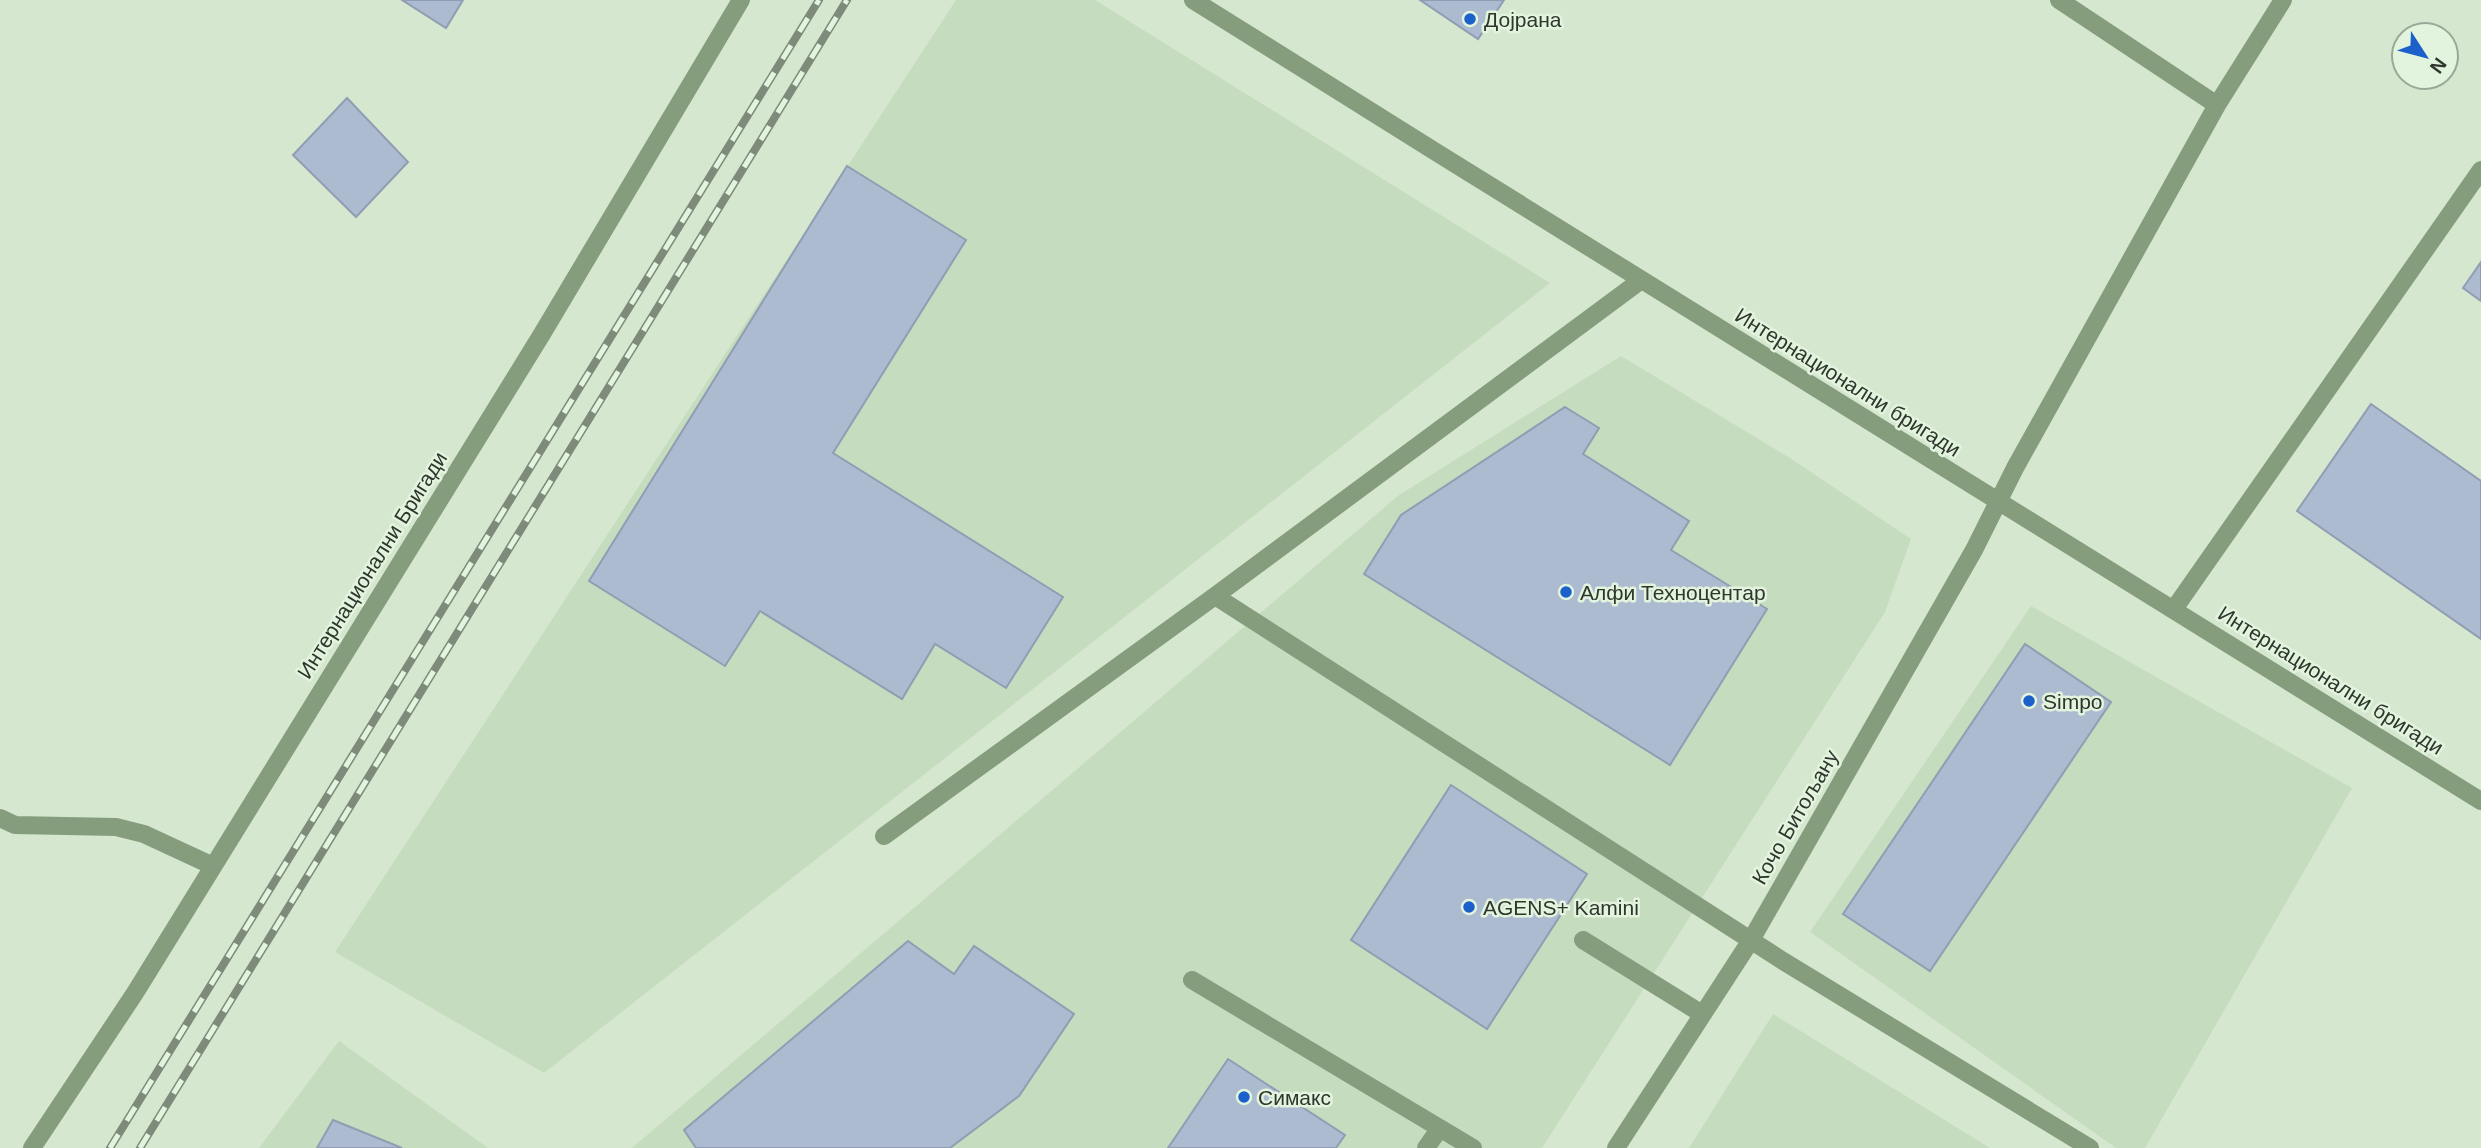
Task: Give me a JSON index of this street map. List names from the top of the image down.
{
  "streets": {
    "street": ["Интернационални бригади", "Интернационални Бригади", "Кочо Битољану"]
  },
  "crossings": [
    ["Интернационални бригади", "Кочо Битољану"]
  ],
  "places": [
    "Дојрана",
    "Алфи Техноцентар",
    "Simpo",
    "AGENS+ Kamini",
    "Симакс"
  ],
  "north": "bottom right"
}
